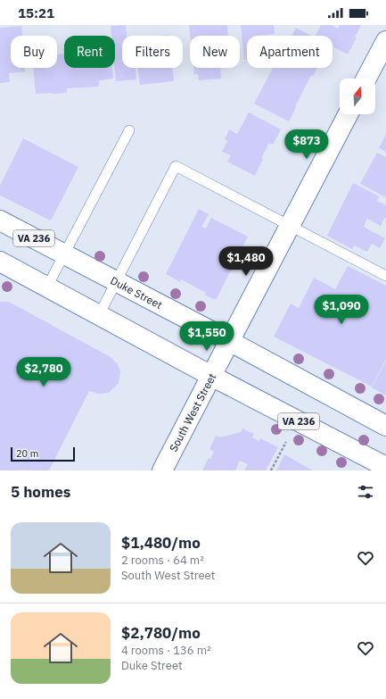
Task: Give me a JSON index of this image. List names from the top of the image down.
{
  "streets": {
    "main road": ["VA 236", "Duke Street", "South West Street"]
  },
  "crossings": [
    ["VA 236", "South West Street"],
    ["Duke Street", "South West Street"]
  ],
  "scale_bar": "20 m",
  "north": "top",
  "page": {
    "status": "15:21",
    "chip": [
      "Buy",
      "Rent",
      "Filters",
      "New",
      "Apartment"
    ],
    "price": [
      "$873",
      "$1,480",
      "$1,090",
      "$1,550",
      "$2,780"
    ],
    "scale": "20 m",
    "heading": "5 homes",
    "list": [
      {
        "name": "$1,480/mo",
        "note": "2 rooms · 64 m² · South West Street"
      },
      {
        "name": "$2,780/mo",
        "note": "4 rooms · 136 m² · Duke Street"
      }
    ]
  }
}
